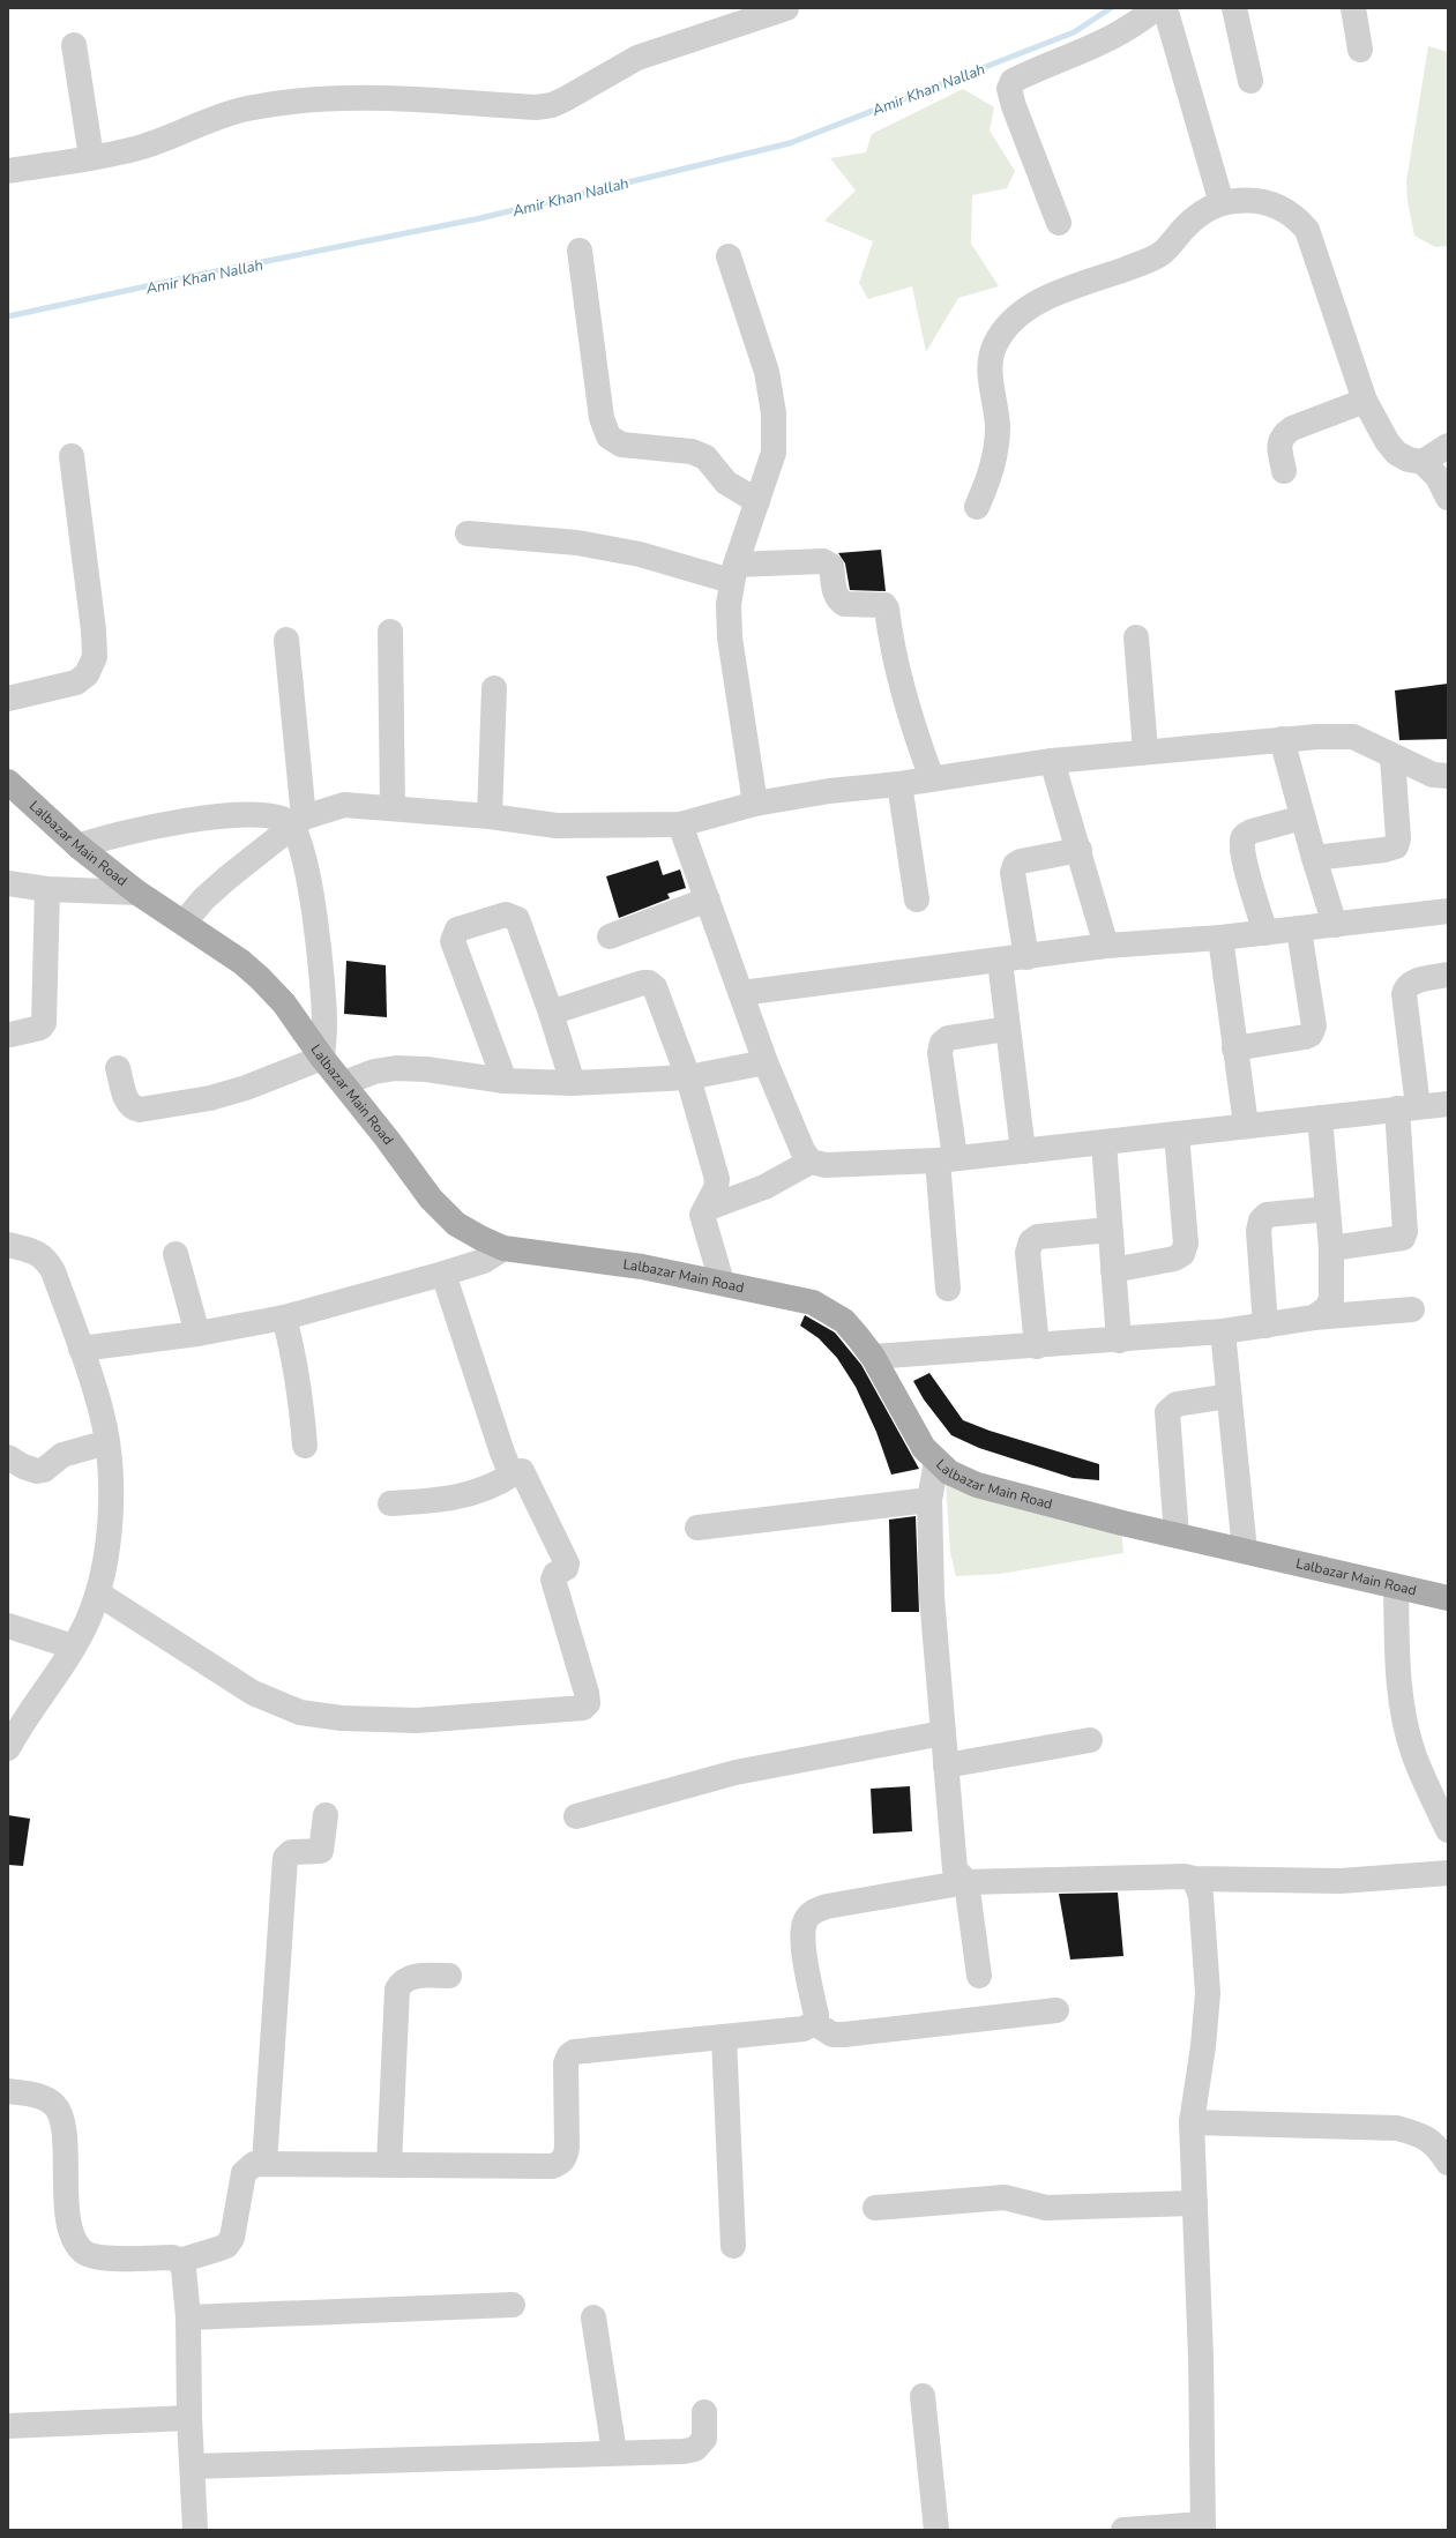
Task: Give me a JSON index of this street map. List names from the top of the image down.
{
  "streets": {
    "main road": ["Lalbazar Main Road"]
  },
  "water": ["Amir Khan Nallah"]
}
